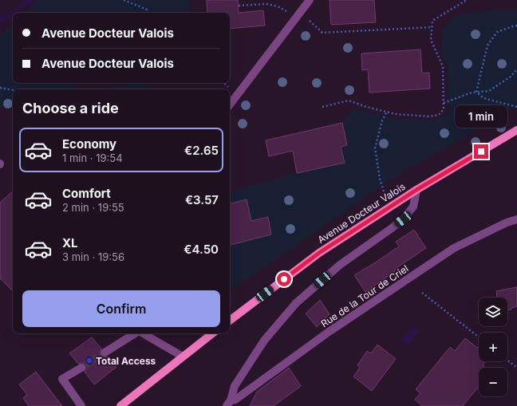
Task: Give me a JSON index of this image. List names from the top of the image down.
{
  "streets": {
    "main road": ["Avenue Docteur Valois"],
    "street": ["Rue de la Tour de Criel"]
  },
  "places": ["Total Access"],
  "page": {
    "banner": ["Avenue Docteur Valois", "Avenue Docteur Valois"],
    "heading": "Choose a ride",
    "bubble": "1 min",
    "list": [
      {
        "name": "Economy",
        "note": "1 min · 19:54",
        "value": "€2.65"
      },
      {
        "name": "Comfort",
        "note": "2 min · 19:55",
        "value": "€3.57"
      },
      {
        "name": "XL",
        "note": "3 min · 19:56",
        "value": "€4.50"
      }
    ],
    "buttons": "Confirm",
    "map_buttons": ["+", "−"]
  }
}
